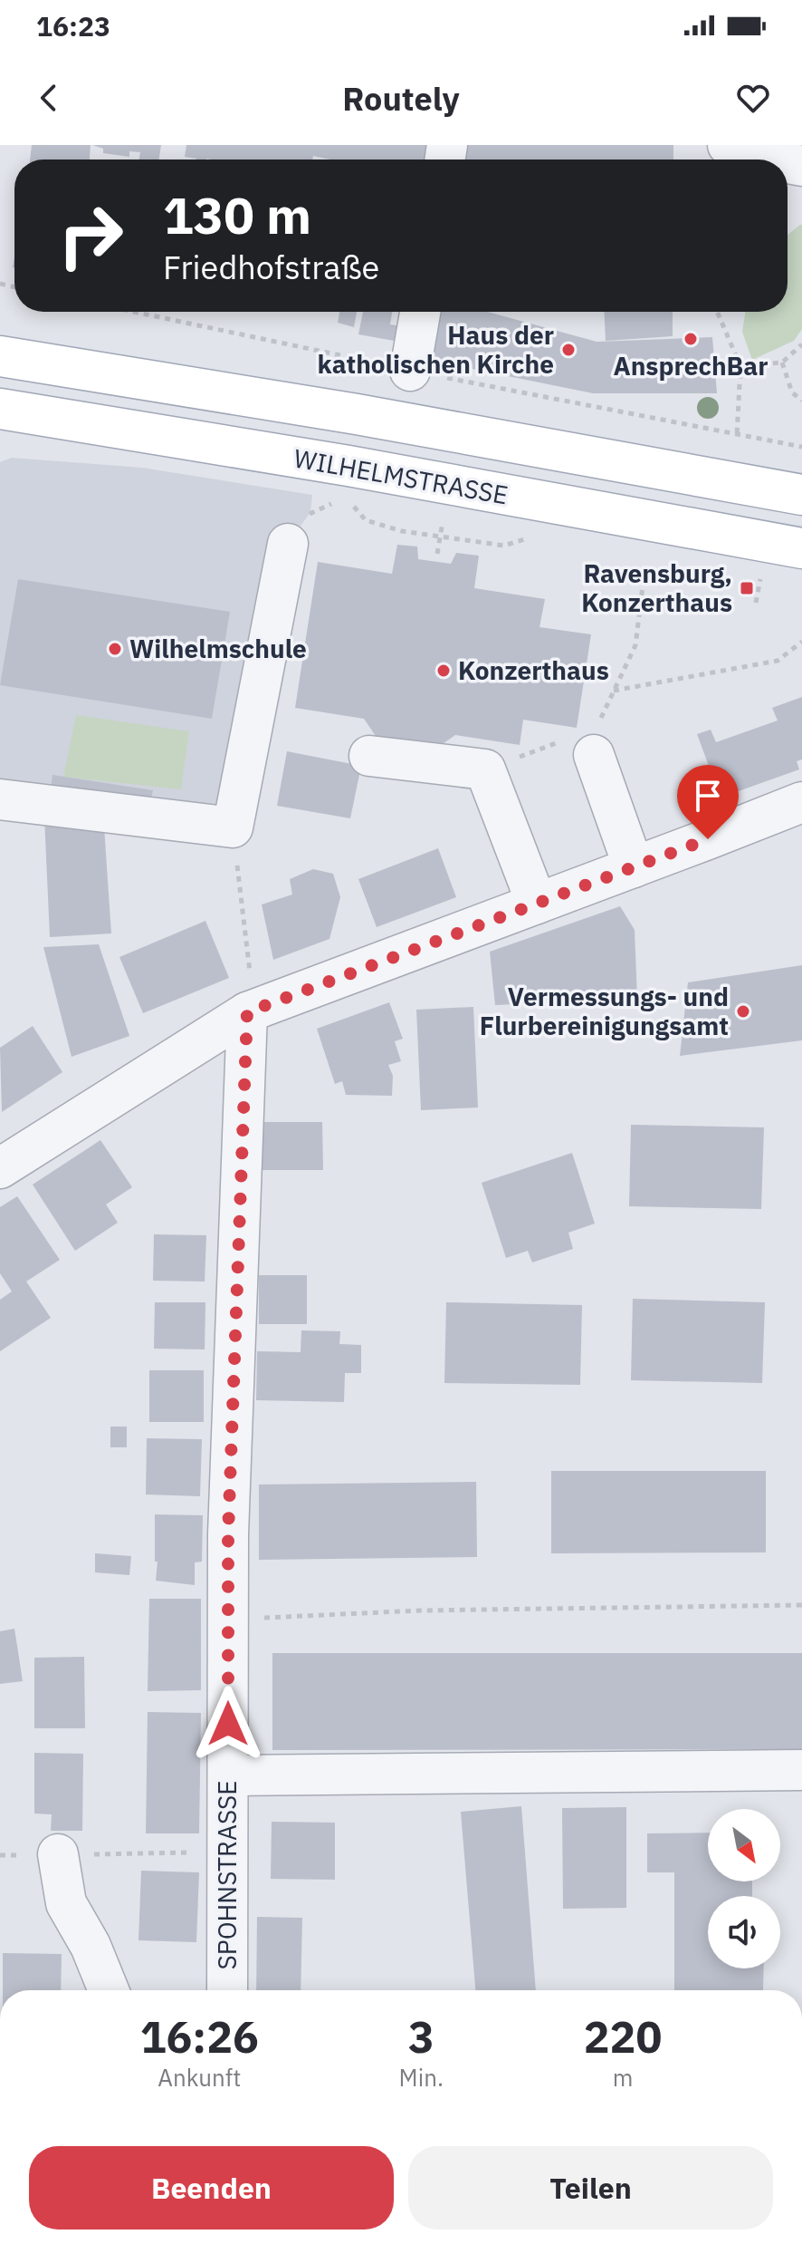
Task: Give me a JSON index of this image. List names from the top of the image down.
{
  "streets": {
    "main road": ["WILHELMSTRASSE"],
    "street": ["SPOHNSTRASSE"]
  },
  "places": {
    "other": [
      "AnsprechBar",
      "Haus der katholischen Kirche",
      "Wilhelmschule",
      "Konzerthaus",
      "Vermessungs- und Flurbereinigungsamt"
    ],
    "transit": ["Ravensburg, Konzerthaus"]
  },
  "north": "bottom right",
  "page": {
    "status": "16:23",
    "header": "Routely",
    "turn": ["130 m", "Friedhofstraße"],
    "eta": [
      "16:26",
      "Ankunft",
      "3",
      "Min.",
      "220",
      "m"
    ],
    "buttons": ["Beenden", "Teilen"]
  }
}
